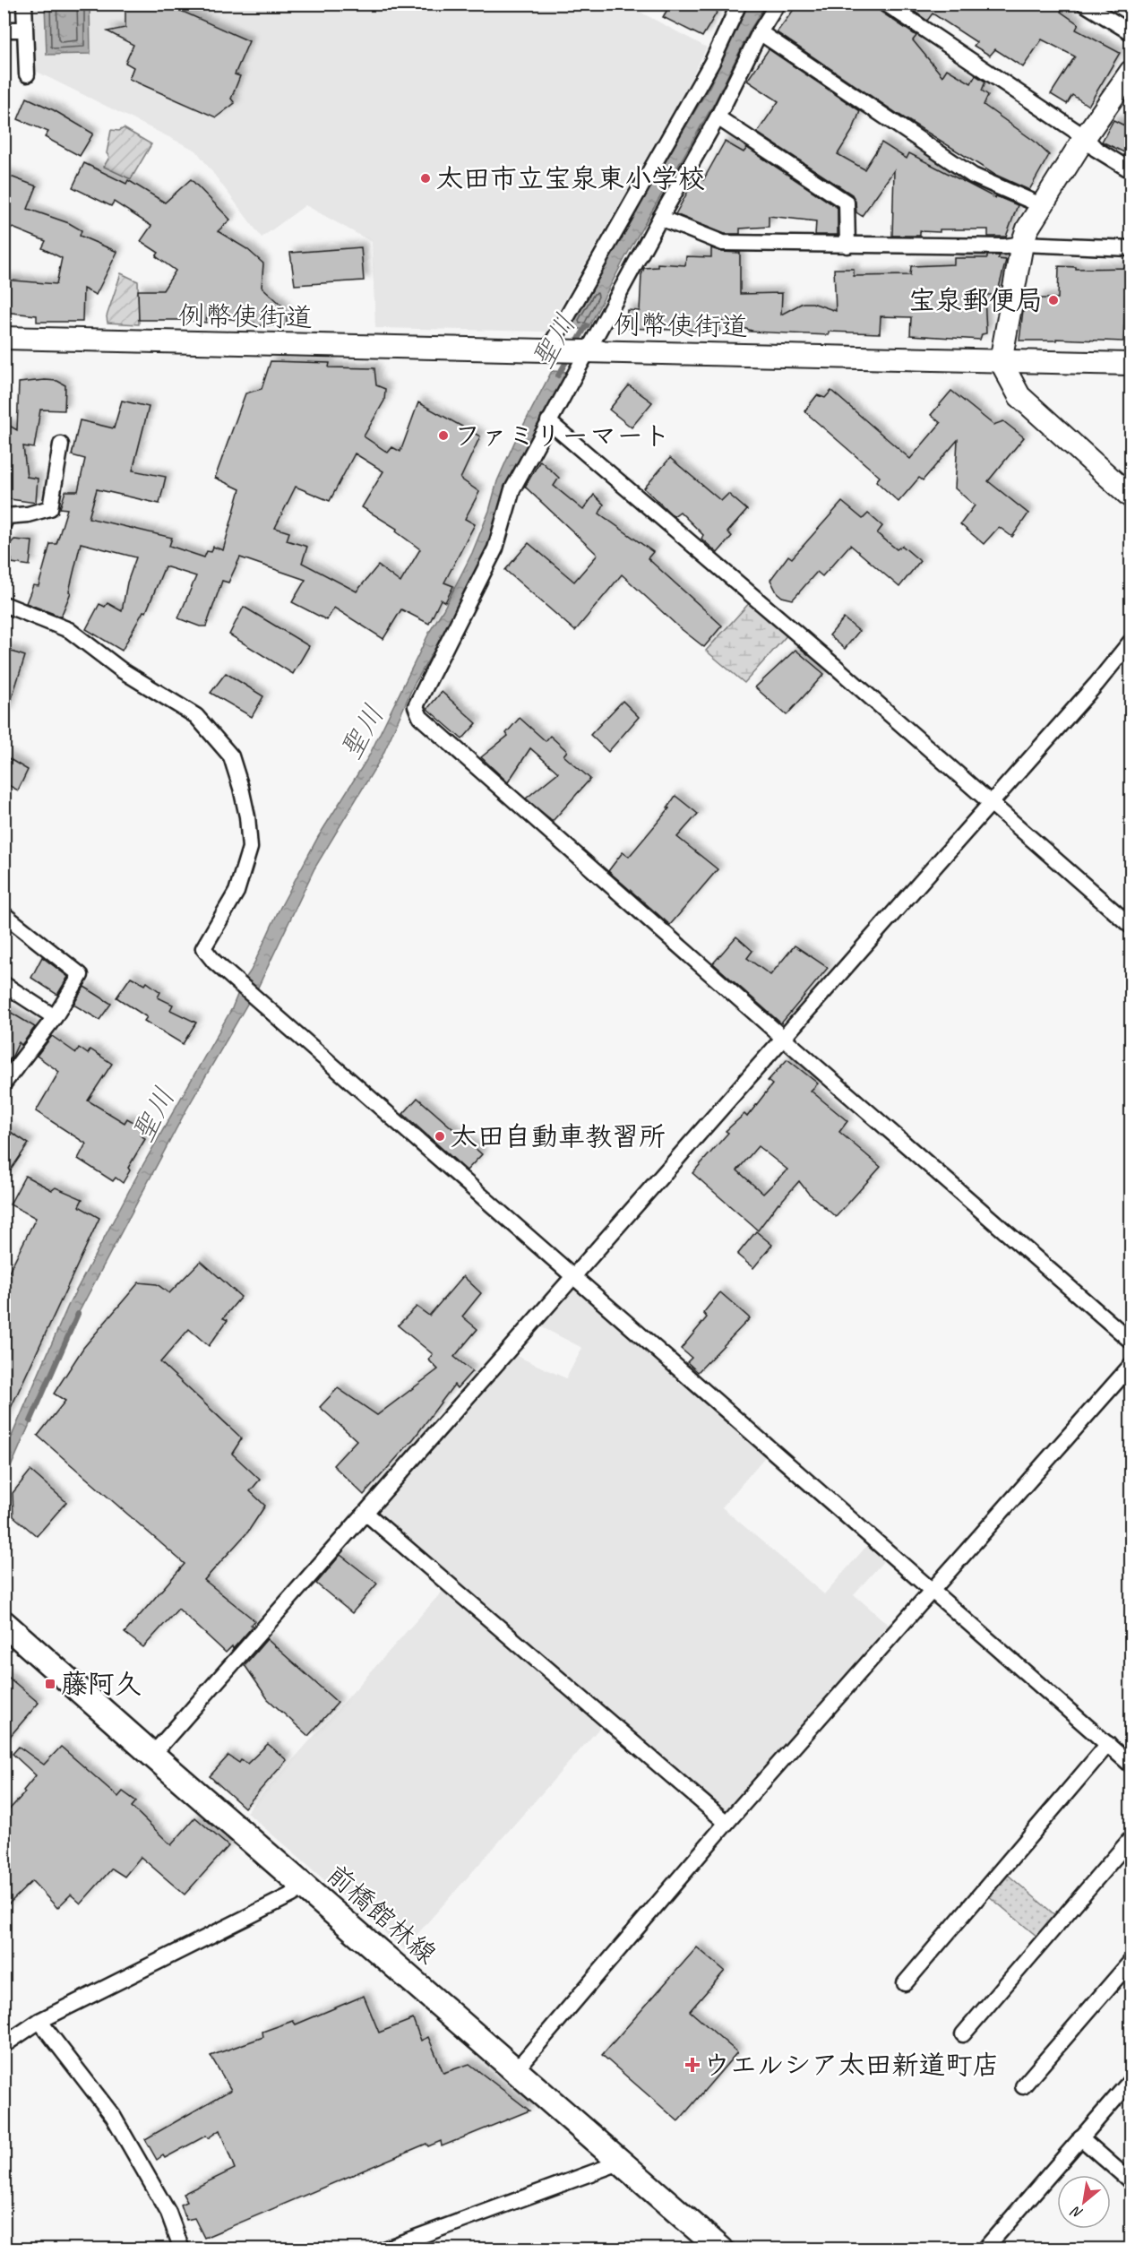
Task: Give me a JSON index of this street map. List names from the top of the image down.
{
  "streets": {
    "main road": ["例幣使街道", "前橋館林線"]
  },
  "water": ["聖川"],
  "places": {
    "other": [
      "太田市立宝泉東小学校",
      "宝泉郵便局",
      "ファミリーマート",
      "太田自動車教習所"
    ],
    "transit": ["藤阿久"],
    "health": ["ウエルシア太田新道町店"]
  },
  "north": "bottom left"
}
